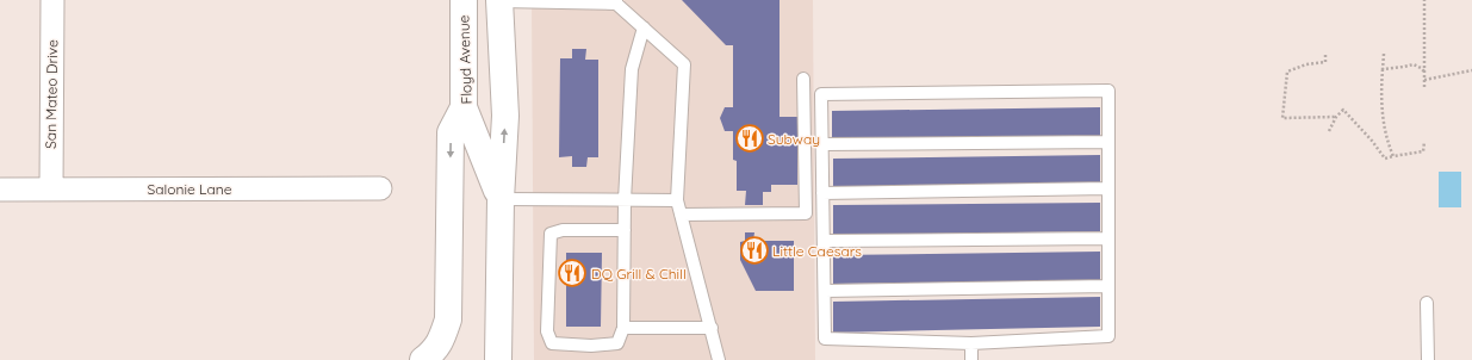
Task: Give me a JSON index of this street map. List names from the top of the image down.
{
  "streets": {
    "street": ["Floyd Avenue", "San Mateo Drive", "Salonie Lane"]
  },
  "crossings": [
    ["San Mateo Drive", "Salonie Lane"]
  ],
  "places": {
    "restaurant": ["Subway", "Little Caesars", "DQ Grill & Chill"]
  }
}
